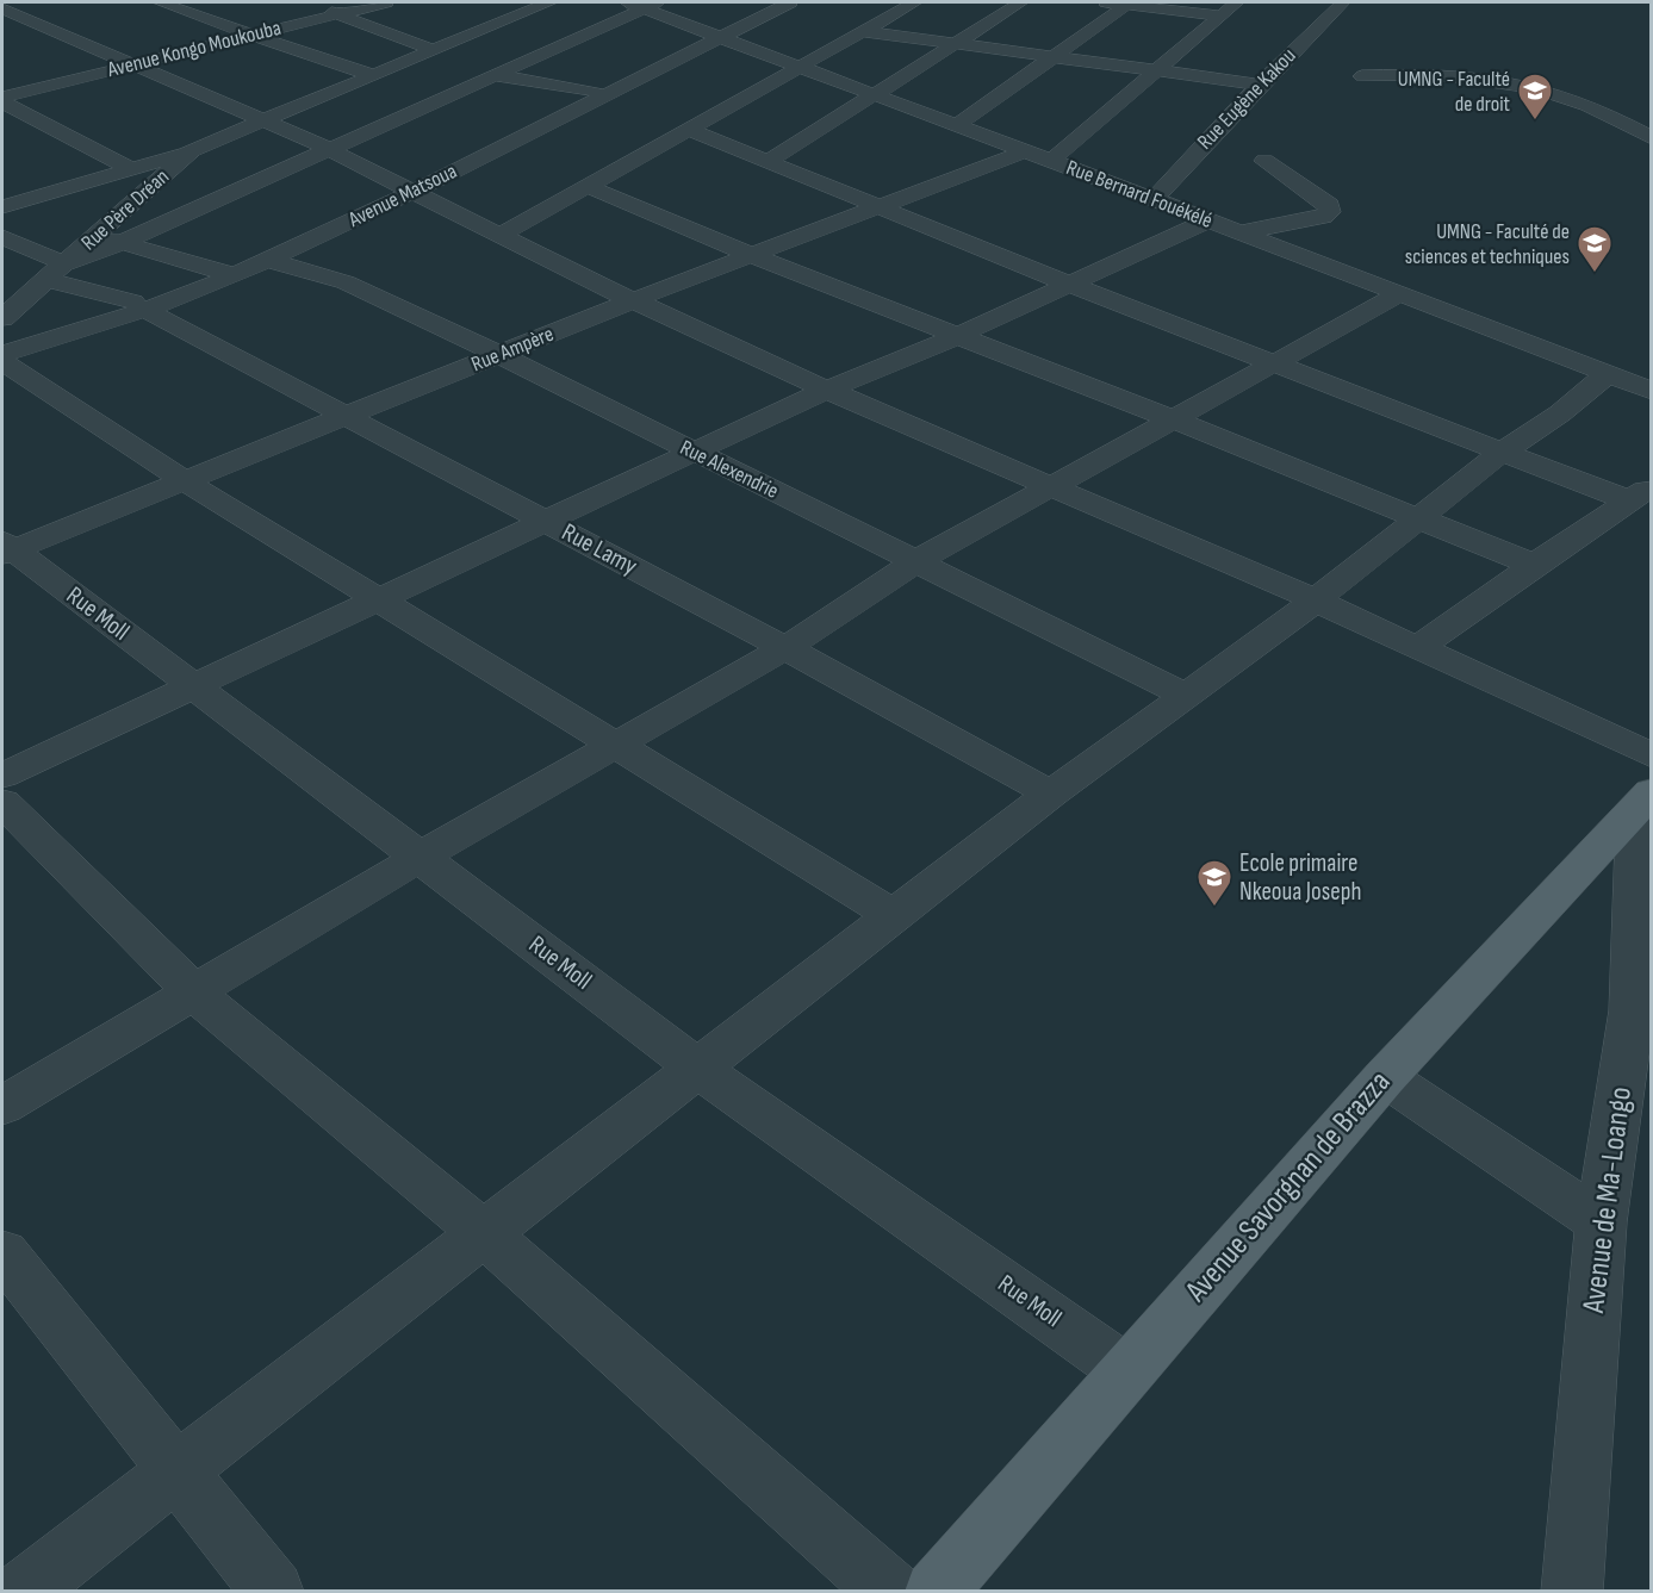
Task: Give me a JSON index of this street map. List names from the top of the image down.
{
  "streets": {
    "main road": ["Avenue Savorgnan de Brazza"],
    "street": [
      "Avenue Kongo Moukouba",
      "Rue Eugène Kakou",
      "Rue Bernard Fouékélé",
      "Avenue Matsoua",
      "Rue Père Dréan",
      "Rue Ampère",
      "Rue Alexendrie",
      "Rue Lamy",
      "Rue Moll",
      "Avenue de Ma-Loango"
    ]
  },
  "crossings": [
    ["Rue Eugène Kakou", "Rue Bernard Fouékélé"],
    ["Rue Bernard Fouékélé", "Avenue Matsoua"],
    ["Rue Bernard Fouékélé", "Rue Ampère"],
    ["Avenue Matsoua", "Rue Alexendrie"],
    ["Avenue Matsoua", "Rue Lamy"],
    ["Rue Père Dréan", "Rue Lamy"],
    ["Rue Ampère", "Rue Alexendrie"],
    ["Rue Ampère", "Rue Lamy"],
    ["Rue Ampère", "Rue Moll"],
    ["Rue Moll", "Avenue Savorgnan de Brazza"],
    ["Avenue Savorgnan de Brazza", "Avenue de Ma-Loango"]
  ],
  "places": {
    "school or university": ["UMNG - Faculté de droit", "UMNG - Faculté de sciences et techniques", "Ecole primaire Nkeoua Joseph"]
  }
}
